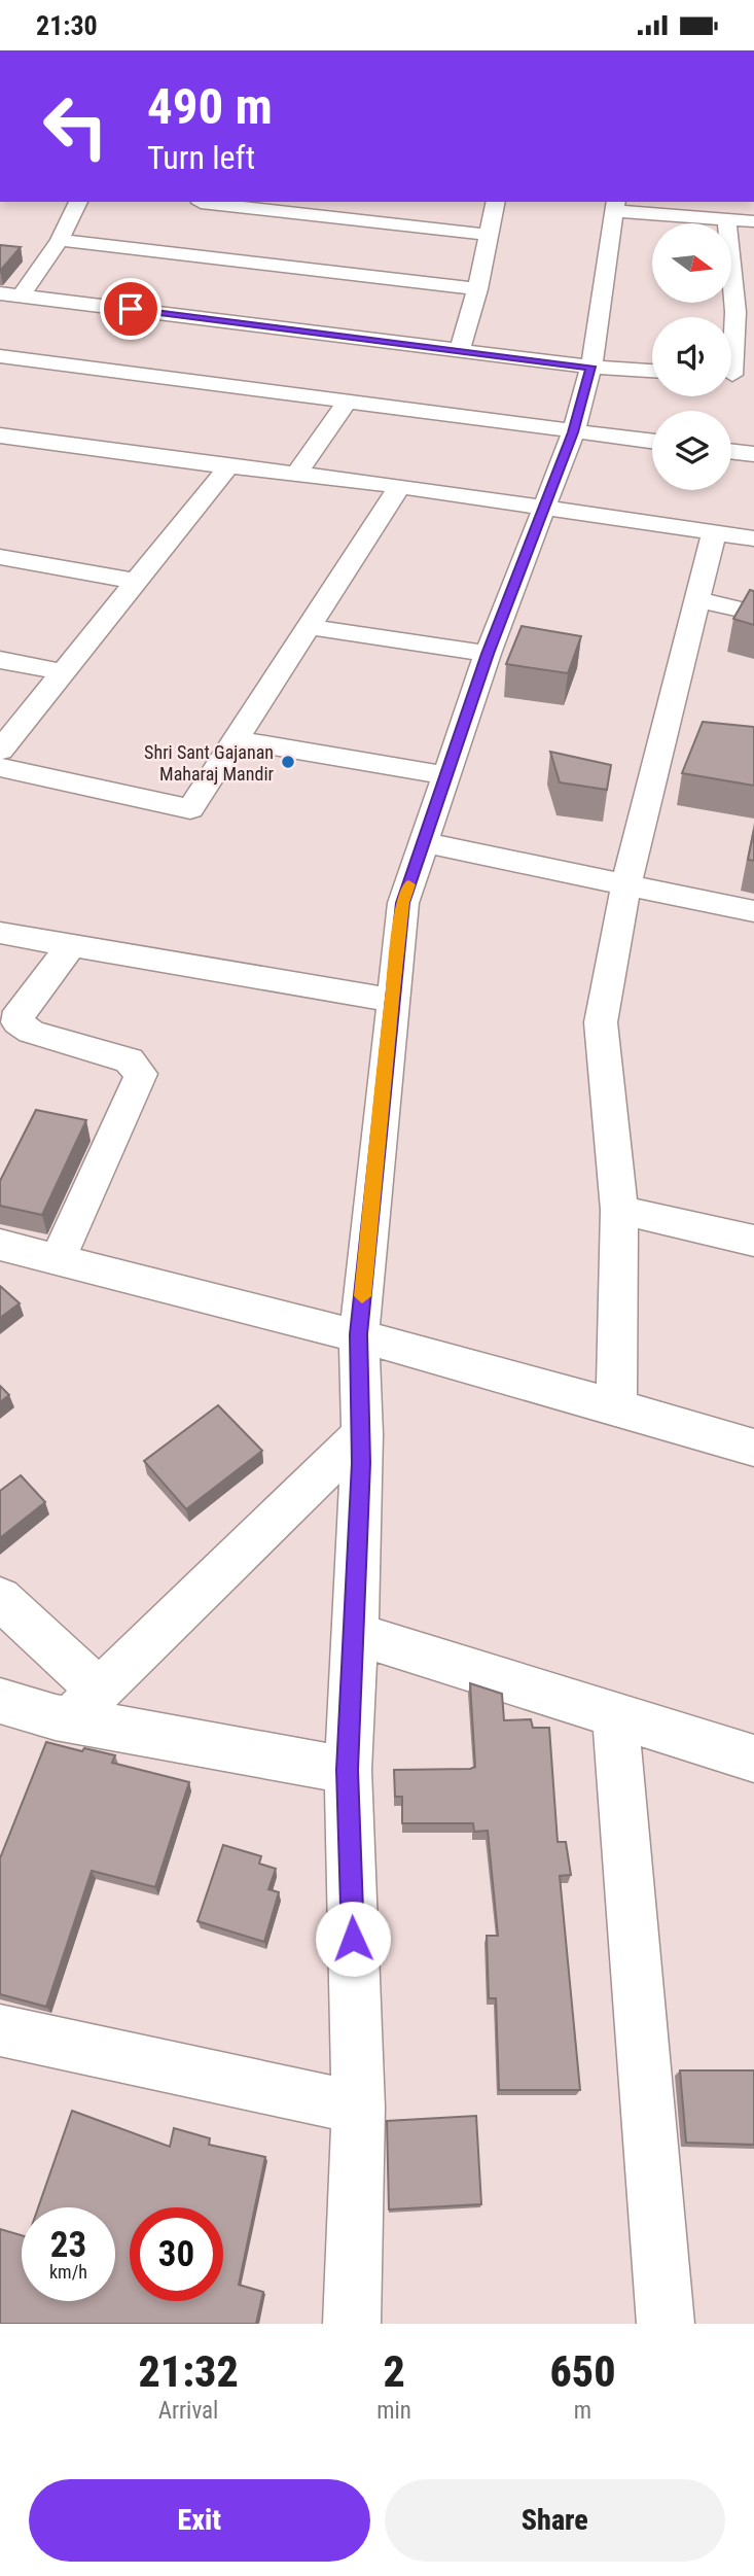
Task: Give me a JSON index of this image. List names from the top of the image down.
{
  "places": ["Shri Sant Gajanan Maharaj Mandir"],
  "north": "right",
  "page": {
    "status": "21:30",
    "turn": ["490 m", "Turn left"],
    "speed": "23 km/h",
    "limit": "30",
    "eta": [
      "21:32",
      "Arrival",
      "2",
      "min",
      "650",
      "m"
    ],
    "buttons": ["Exit", "Share"]
  }
}
